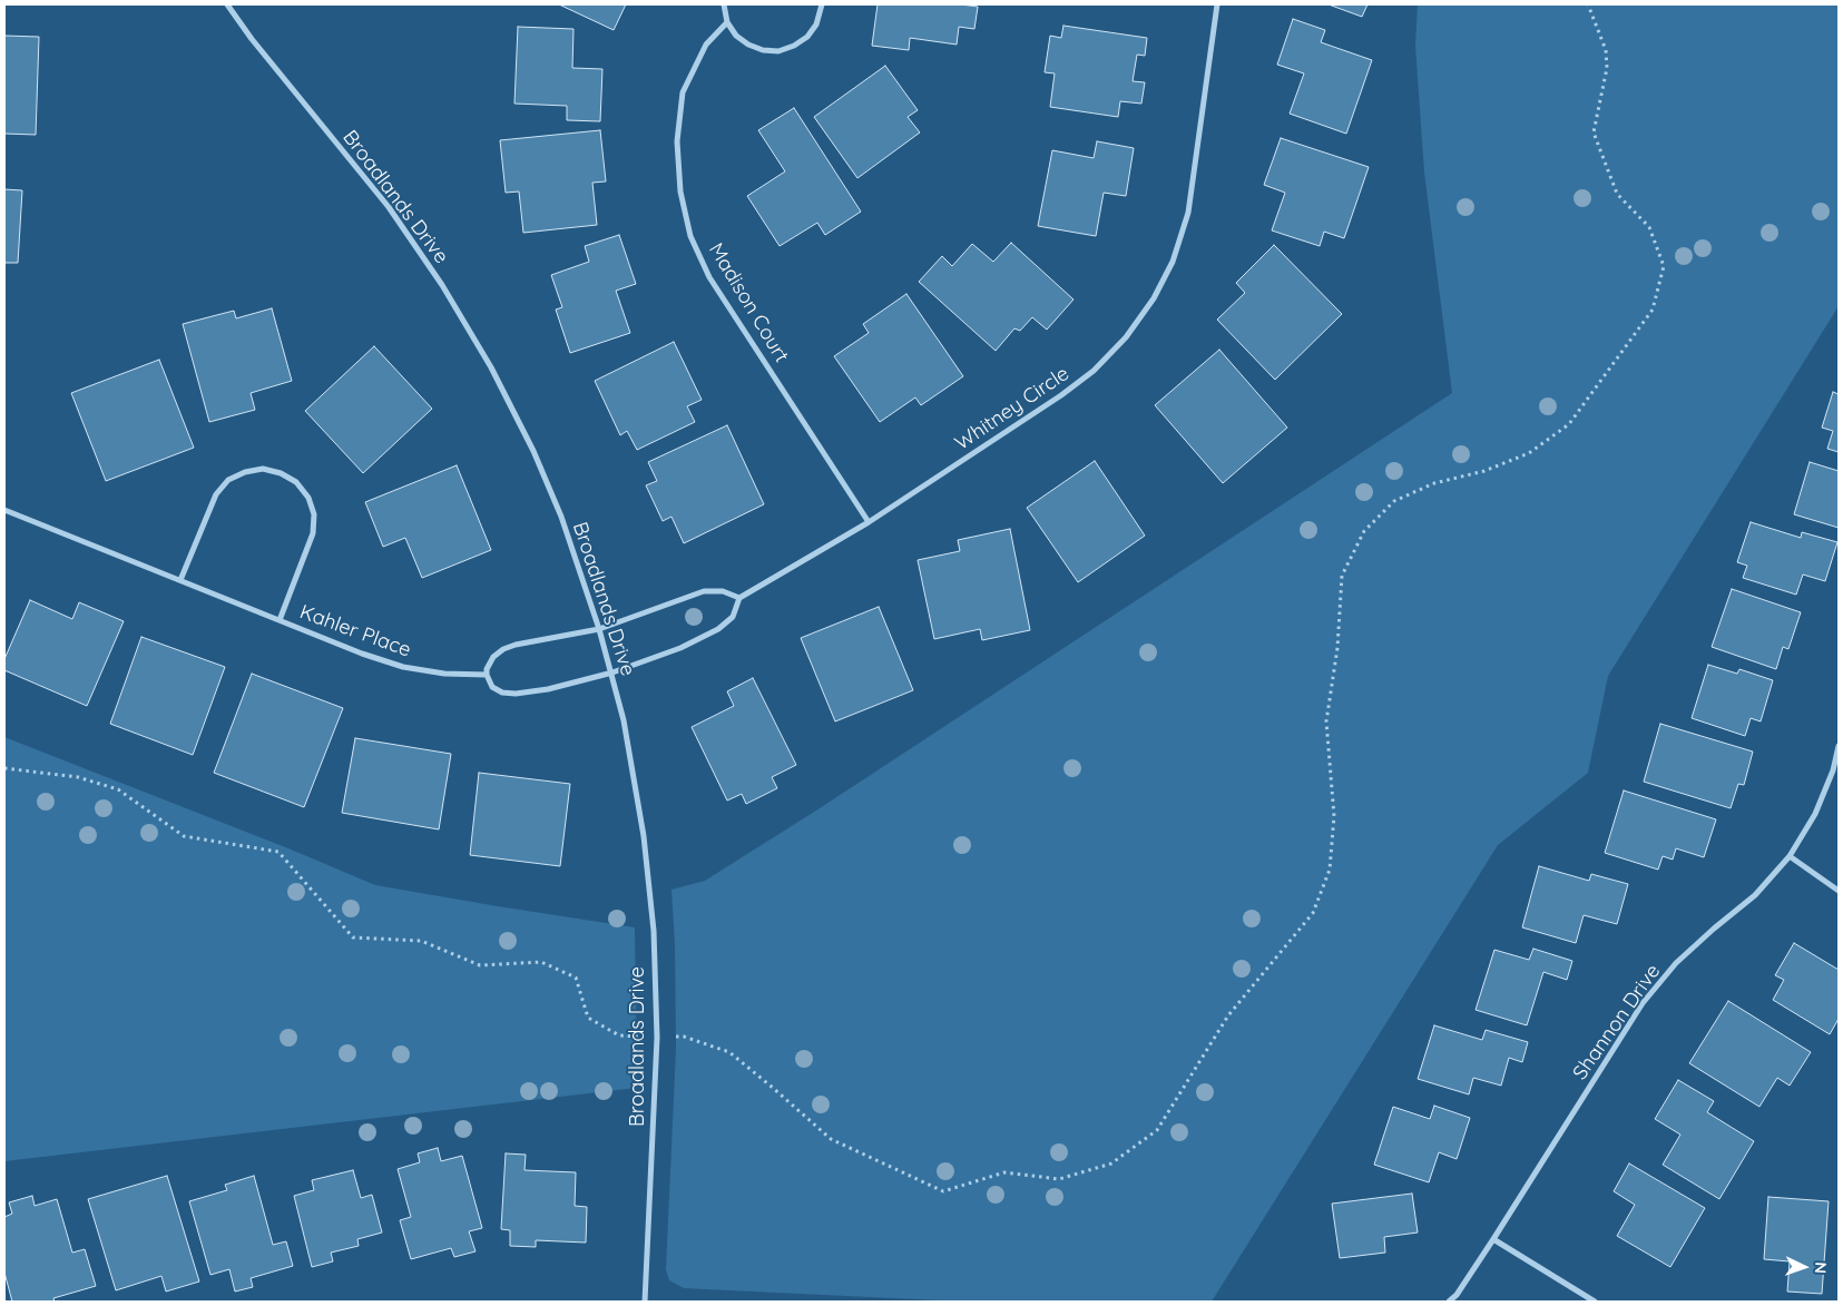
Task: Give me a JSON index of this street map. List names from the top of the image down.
{
  "streets": {
    "street": [
      "Broadlands Drive",
      "Madison Court",
      "Whitney Circle",
      "Kahler Place",
      "Shannon Drive"
    ]
  },
  "crossings": [
    ["Broadlands Drive", "Whitney Circle"],
    ["Madison Court", "Whitney Circle"]
  ],
  "north": "right"
}
